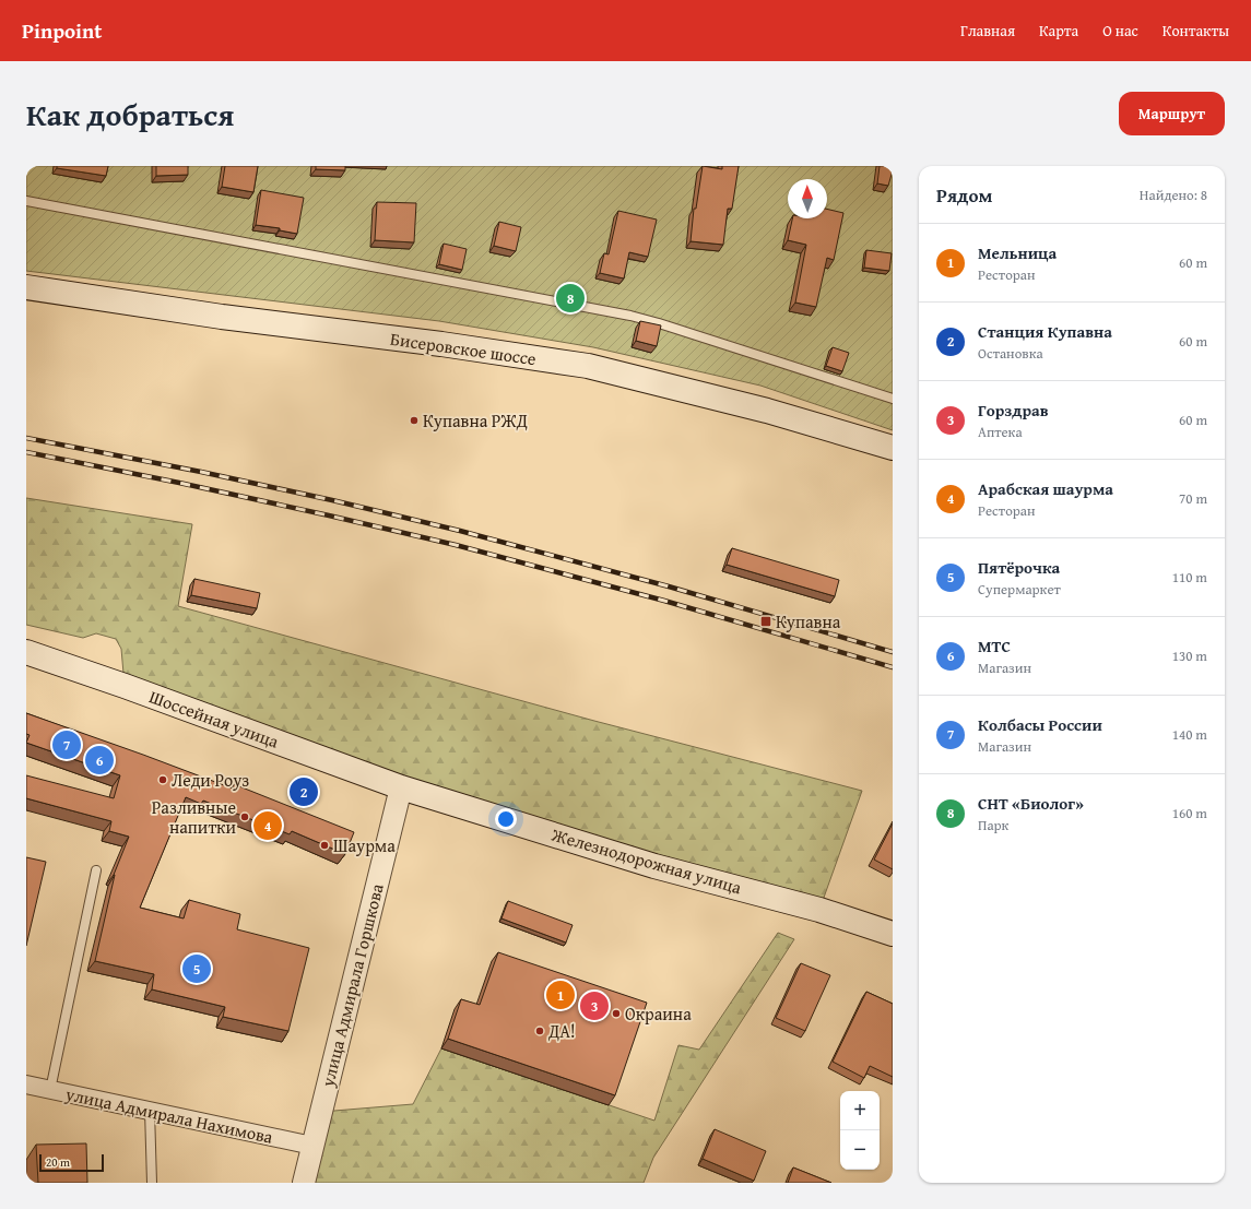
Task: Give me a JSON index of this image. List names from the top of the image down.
{
  "streets": {
    "main road": ["Бисеровское шоссе", "Шоссейная улица", "Железнодорожная улица"],
    "street": ["улица Адмирала Горшкова", "улица Адмирала Нахимова"]
  },
  "crossings": [
    ["Шоссейная улица", "Железнодорожная улица"],
    ["Шоссейная улица", "улица Адмирала Горшкова"],
    ["Железнодорожная улица", "улица Адмирала Горшкова"],
    ["улица Адмирала Горшкова", "улица Адмирала Нахимова"]
  ],
  "places": {
    "other": [
      "Купавна РЖД",
      "Леди Роуз",
      "Разливные напитки",
      "Шаурма",
      "Окраина",
      "ДА!"
    ],
    "transit": ["Купавна"]
  },
  "scale_bar": "20 m",
  "north": "top",
  "page": {
    "header": "Pinpoint",
    "nav": [
      "Главная",
      "Карта",
      "О нас",
      "Контакты"
    ],
    "title": "Как добраться",
    "buttons": "Маршрут",
    "heading": ["Рядом", "Найдено: 8"],
    "list": [
      {
        "mark": "1",
        "name": "Мельница",
        "note": "Ресторан",
        "value": "60 m"
      },
      {
        "mark": "2",
        "name": "Станция Купавна",
        "note": "Остановка",
        "value": "60 m"
      },
      {
        "mark": "3",
        "name": "Горздрав",
        "note": "Аптека",
        "value": "60 m"
      },
      {
        "mark": "4",
        "name": "Арабская шаурма",
        "note": "Ресторан",
        "value": "70 m"
      },
      {
        "mark": "5",
        "name": "Пятёрочка",
        "note": "Супермаркет",
        "value": "110 m"
      },
      {
        "mark": "6",
        "name": "МТС",
        "note": "Магазин",
        "value": "130 m"
      },
      {
        "mark": "7",
        "name": "Колбасы России",
        "note": "Магазин",
        "value": "140 m"
      },
      {
        "mark": "8",
        "name": "СНТ «Биолог»",
        "note": "Парк",
        "value": "160 m"
      }
    ],
    "pins": [
      "8",
      "7",
      "6",
      "2",
      "4",
      "5",
      "1",
      "3"
    ],
    "map_buttons": ["+", "−"],
    "scale": "20 m"
  }
}
